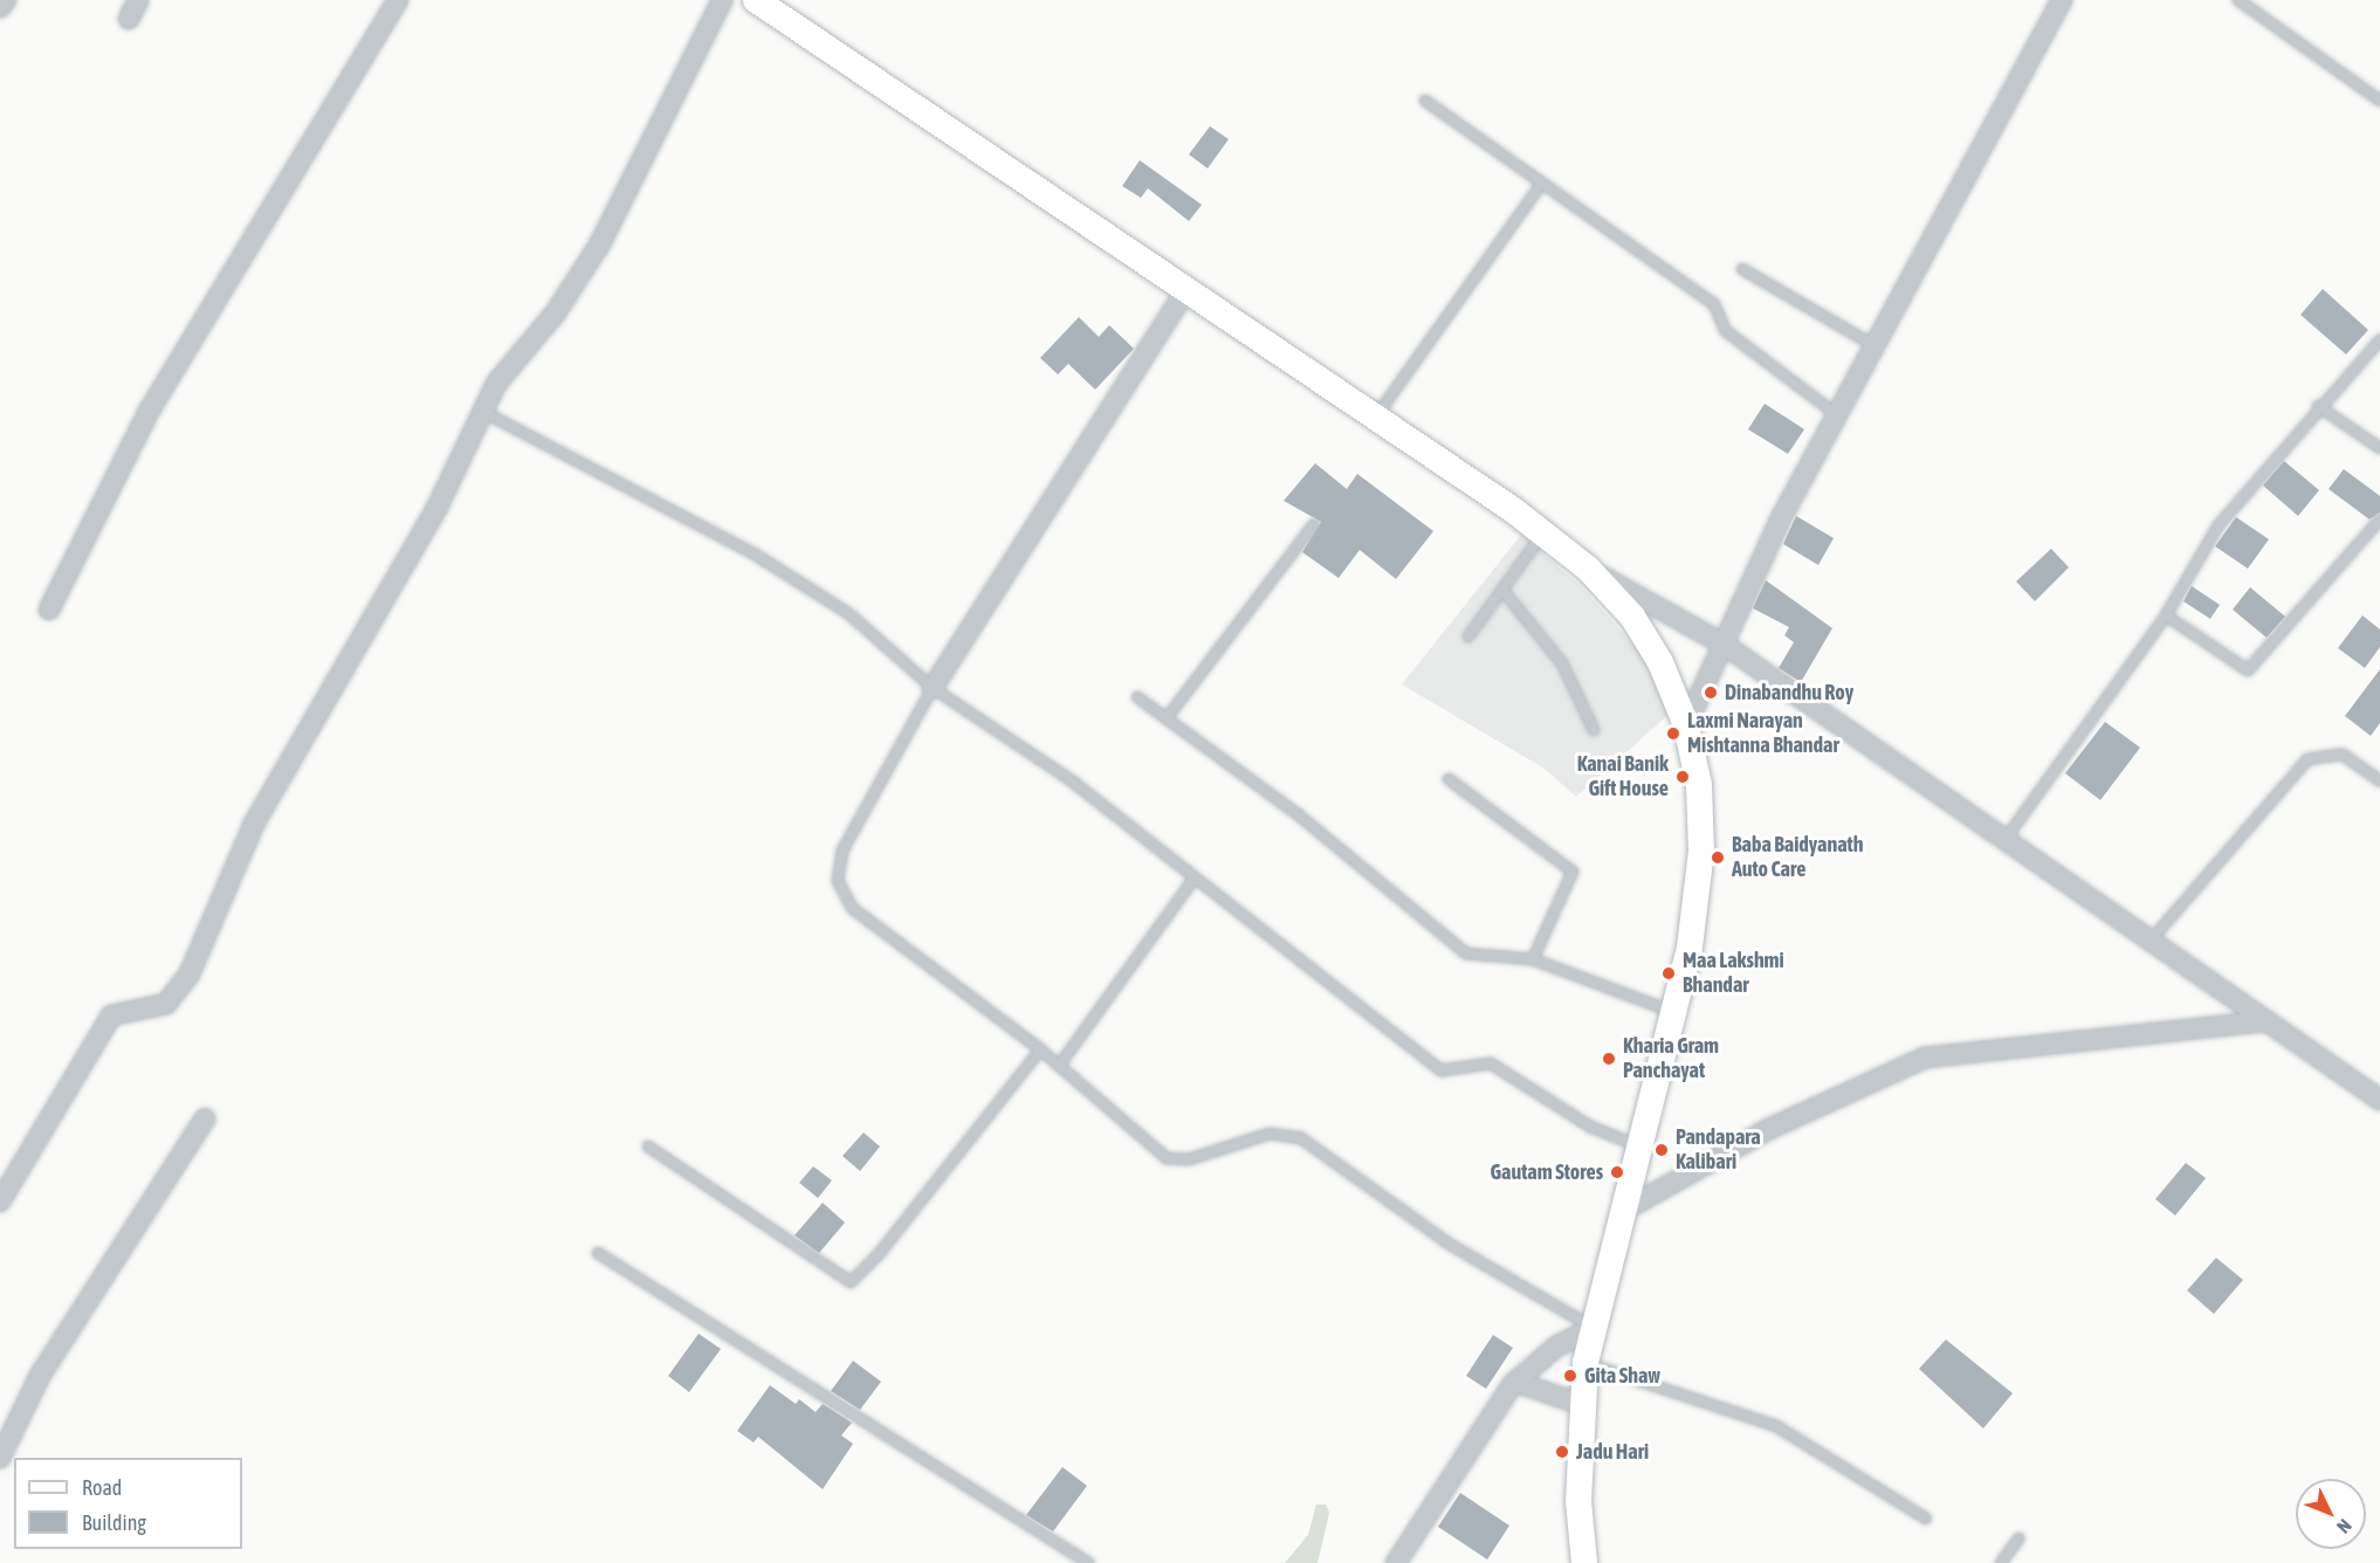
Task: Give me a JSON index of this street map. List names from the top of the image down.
{
  "places": [
    "Dinabandhu Roy",
    "Laxmi Narayan Mishtanna Bhandar",
    "Kanai Banik Gift House",
    "Baba Baidyanath Auto Care",
    "Maa Lakshmi Bhandar",
    "Kharia Gram Panchayat",
    "Pandapara Kalibari",
    "Gautam Stores",
    "Gita Shaw",
    "Jadu Hari"
  ],
  "legend": ["Road", "Building"],
  "north": "bottom right"
}
